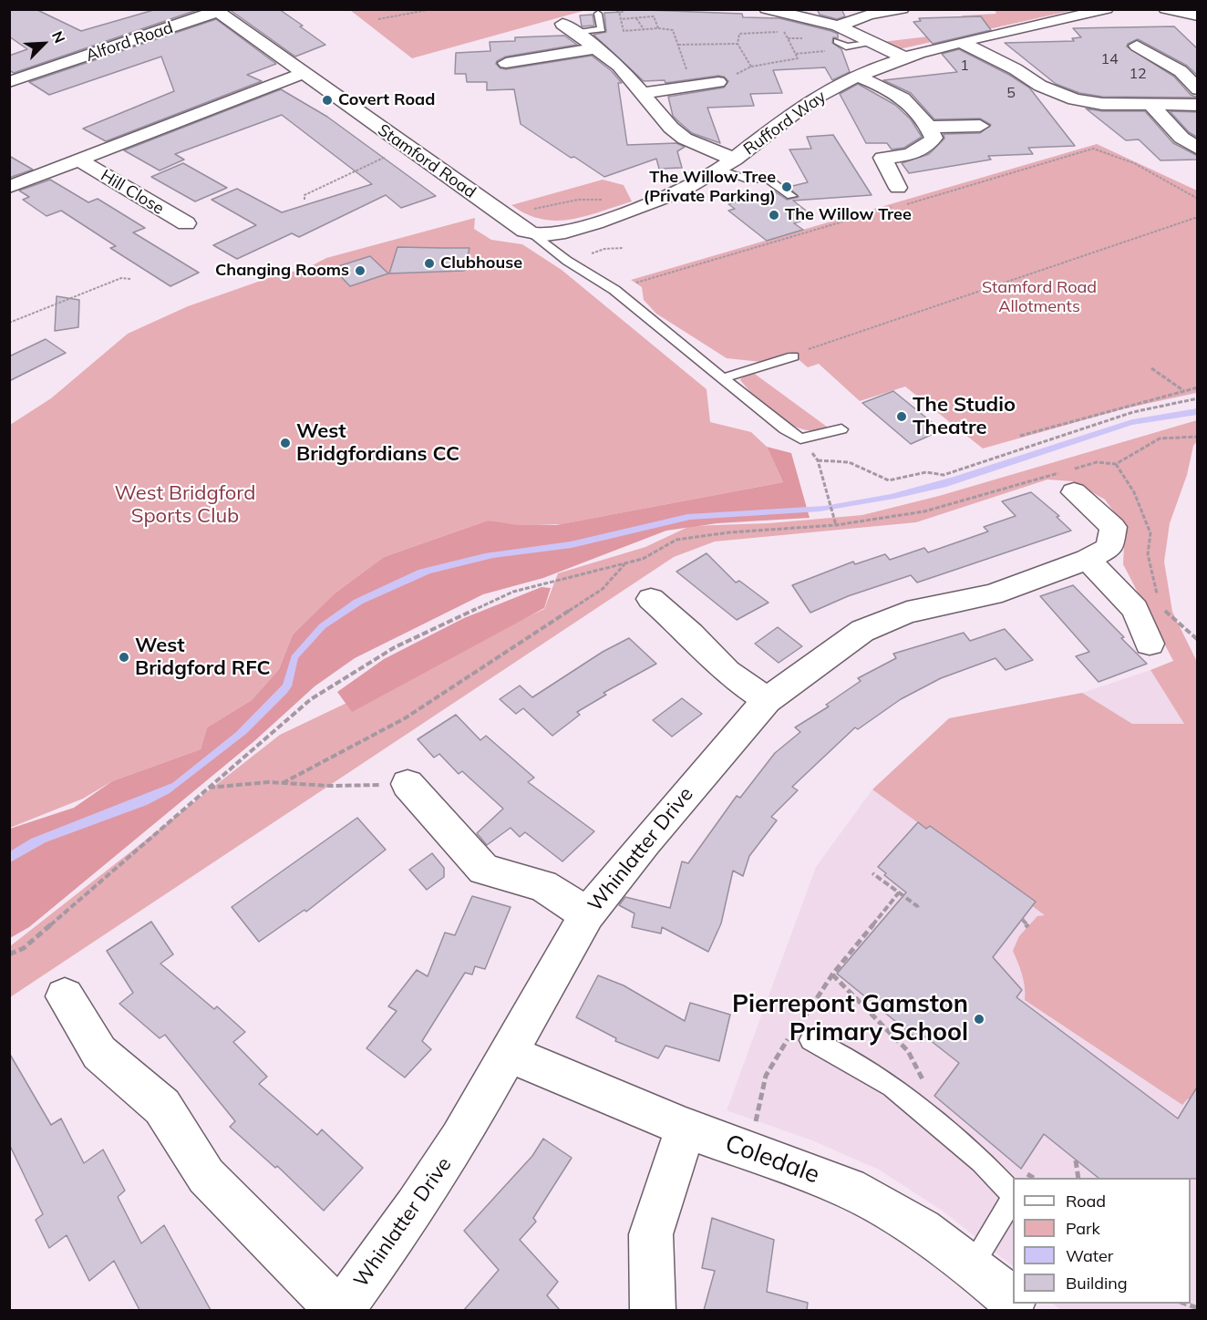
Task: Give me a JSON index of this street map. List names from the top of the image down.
{
  "streets": {
    "street": [
      "Alford Road",
      "Rufford Way",
      "Stamford Road",
      "Hill Close",
      "Whinlatter Drive",
      "Coledale"
    ]
  },
  "crossings": [
    ["Alford Road", "Stamford Road"],
    ["Rufford Way", "Stamford Road"],
    ["Whinlatter Drive", "Coledale"]
  ],
  "parks": ["Stamford Road Allotments", "West Bridgford Sports Club"],
  "places": [
    "Covert Road",
    "The Willow Tree (Private Parking)",
    "The Willow Tree",
    "Clubhouse",
    "Changing Rooms",
    "The Studio Theatre",
    "West Bridgfordians CC",
    "West Bridgford RFC",
    "Pierrepont Gamston Primary School"
  ],
  "house_numbers": [
    "14",
    "1",
    "12",
    "5"
  ],
  "legend": [
    "Road",
    "Park",
    "Water",
    "Building"
  ],
  "north": "top right"
}
